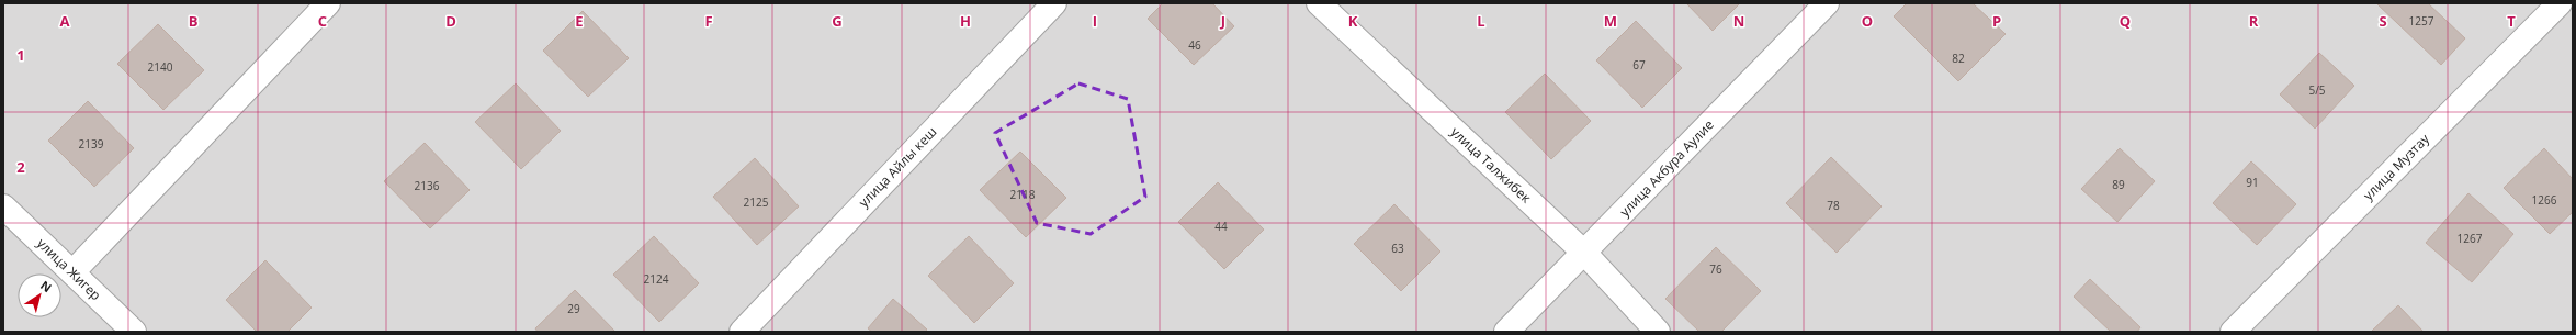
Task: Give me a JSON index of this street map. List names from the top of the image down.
{
  "streets": {
    "street": [
      "улица Талжибек",
      "улица Айлы кеш",
      "улица Музтау",
      "улица Акбура Аулие",
      "улица Жигер"
    ]
  },
  "crossings": [
    ["улица Талжибек", "улица Акбура Аулие"]
  ],
  "house_numbers": [
    "1257",
    "46",
    "82",
    "67",
    "2140",
    "5/5",
    "2139",
    "91",
    "89",
    "2136",
    "2118",
    "1266",
    "2125",
    "78",
    "44",
    "1267",
    "63",
    "76",
    "2124",
    "29"
  ],
  "north": "top right",
  "grid": {
    "columns": [
      "A",
      "B",
      "C",
      "D",
      "E",
      "F",
      "G",
      "H",
      "I",
      "J",
      "K",
      "L",
      "M",
      "N",
      "O",
      "P",
      "Q",
      "R",
      "S",
      "T"
    ],
    "rows": ["1", "2"]
  }
}
